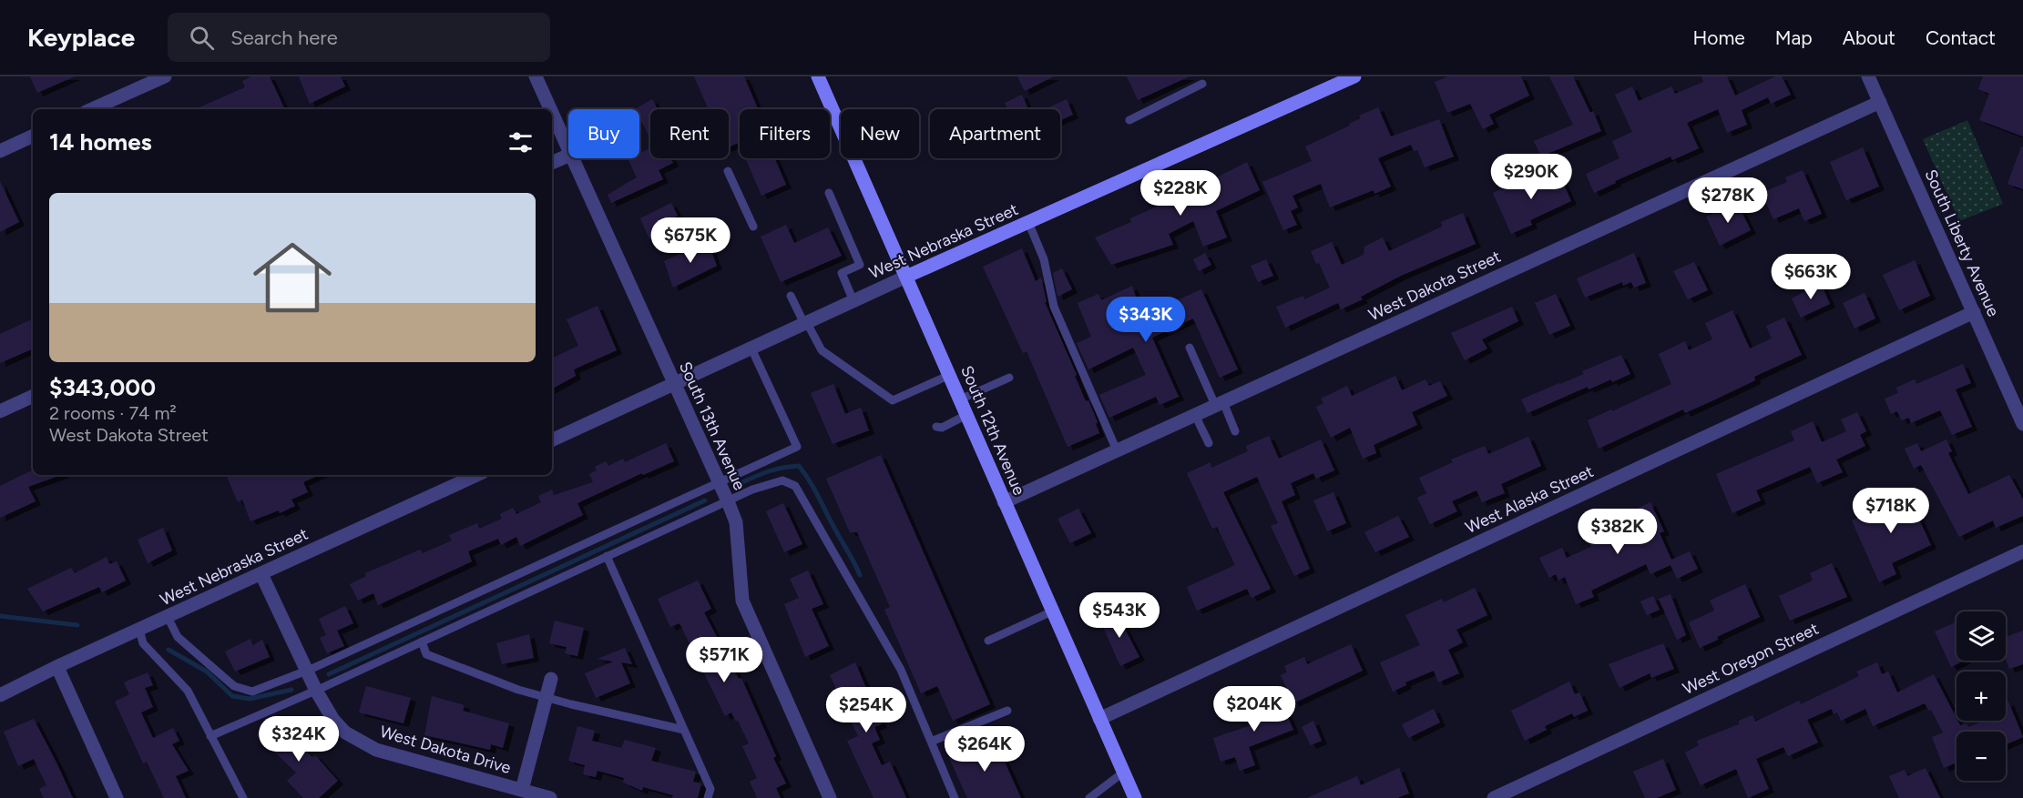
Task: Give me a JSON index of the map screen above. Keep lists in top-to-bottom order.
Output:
{
  "streets": {
    "main road": ["West Nebraska Street", "South 12th Avenue"],
    "street": [
      "South Liberty Avenue",
      "West Dakota Street",
      "South 13th Avenue",
      "West Alaska Street",
      "West Oregon Street",
      "West Dakota Drive"
    ]
  },
  "crossings": [
    ["West Nebraska Street", "South 13th Avenue"],
    ["West Nebraska Street", "South 12th Avenue"],
    ["West Nebraska Street", "West Dakota Drive"],
    ["South Liberty Avenue", "West Dakota Street"],
    ["South Liberty Avenue", "West Alaska Street"],
    ["West Dakota Street", "South 12th Avenue"],
    ["South 12th Avenue", "West Alaska Street"]
  ],
  "page": {
    "header": "Keyplace",
    "search": "Search here",
    "nav": [
      "Home",
      "Map",
      "About",
      "Contact"
    ],
    "chip": [
      "Buy",
      "Rent",
      "Filters",
      "New",
      "Apartment"
    ],
    "heading": "14 homes",
    "price": [
      "$290K",
      "$228K",
      "$278K",
      "$675K",
      "$663K",
      "$343K",
      "$718K",
      "$382K",
      "$543K",
      "$571K",
      "$204K",
      "$254K",
      "$324K",
      "$264K"
    ],
    "list": [
      {
        "name": "$343,000",
        "note": "2 rooms · 74 m² · West Dakota Street"
      }
    ],
    "map_buttons": ["+", "−"]
  }
}
